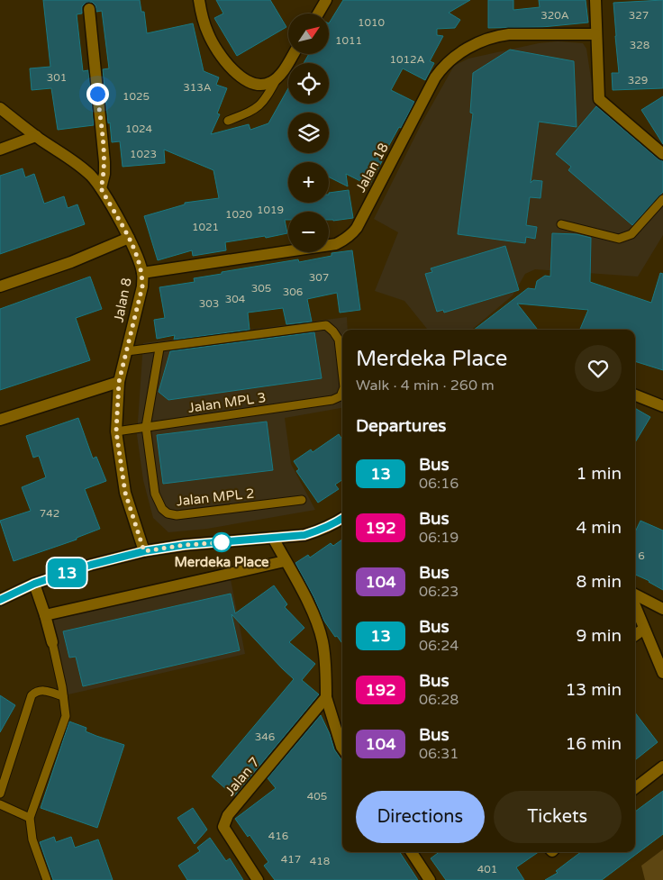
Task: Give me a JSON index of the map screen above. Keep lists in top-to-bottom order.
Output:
{
  "streets": {
    "street": ["Jalan 18", "Jalan 8", "Jalan 7"],
    "lane": ["Jalan MPL 3", "Jalan MPL 2"]
  },
  "crossings": [
    ["Jalan 18", "Jalan 8"],
    ["Jalan 8", "Jalan MPL 3"],
    ["Jalan MPL 3", "Jalan MPL 2"]
  ],
  "places": ["Merdeka Place"],
  "lines": ["bus line 13"],
  "house_numbers": [
    "320A",
    "327",
    "1010",
    "1011",
    "328",
    "1012A",
    "301",
    "329",
    "313A",
    "1025",
    "1024",
    "1023",
    "1019",
    "1020",
    "1021",
    "307",
    "305",
    "306",
    "304",
    "303",
    "742",
    "6",
    "346",
    "405",
    "416",
    "417",
    "418",
    "401"
  ],
  "north": "top right",
  "page": {
    "on_map": "13",
    "map_buttons": ["+", "−"],
    "heading": [
      ["Merdeka Place", "Walk · 4 min · 260 m"],
      "Departures"
    ],
    "list": [
      {
        "mark": "13",
        "name": "Bus",
        "note": "06:16",
        "value": "1 min"
      },
      {
        "mark": "192",
        "name": "Bus",
        "note": "06:19",
        "value": "4 min"
      },
      {
        "mark": "104",
        "name": "Bus",
        "note": "06:23",
        "value": "8 min"
      },
      {
        "mark": "13",
        "name": "Bus",
        "note": "06:24",
        "value": "9 min"
      },
      {
        "mark": "192",
        "name": "Bus",
        "note": "06:28",
        "value": "13 min"
      },
      {
        "mark": "104",
        "name": "Bus",
        "note": "06:31",
        "value": "16 min"
      }
    ],
    "buttons": ["Directions", "Tickets"]
  }
}
